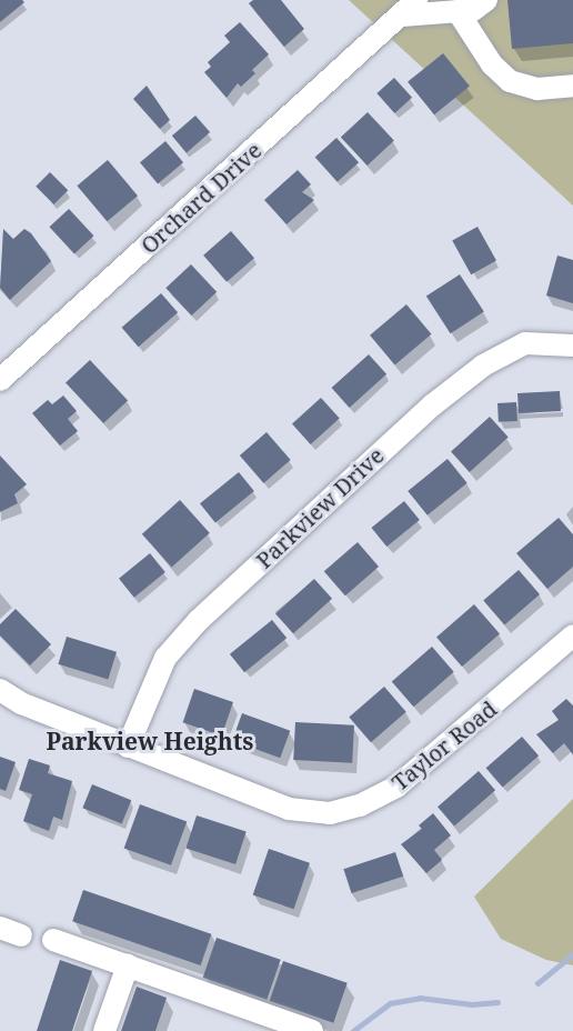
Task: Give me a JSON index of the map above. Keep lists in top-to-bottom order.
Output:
{
  "streets": {
    "street": ["Orchard Drive", "Parkview Drive", "Taylor Road"]
  },
  "crossings": [
    ["Parkview Drive", "Taylor Road"]
  ],
  "districts": ["Parkview Heights"]
}
